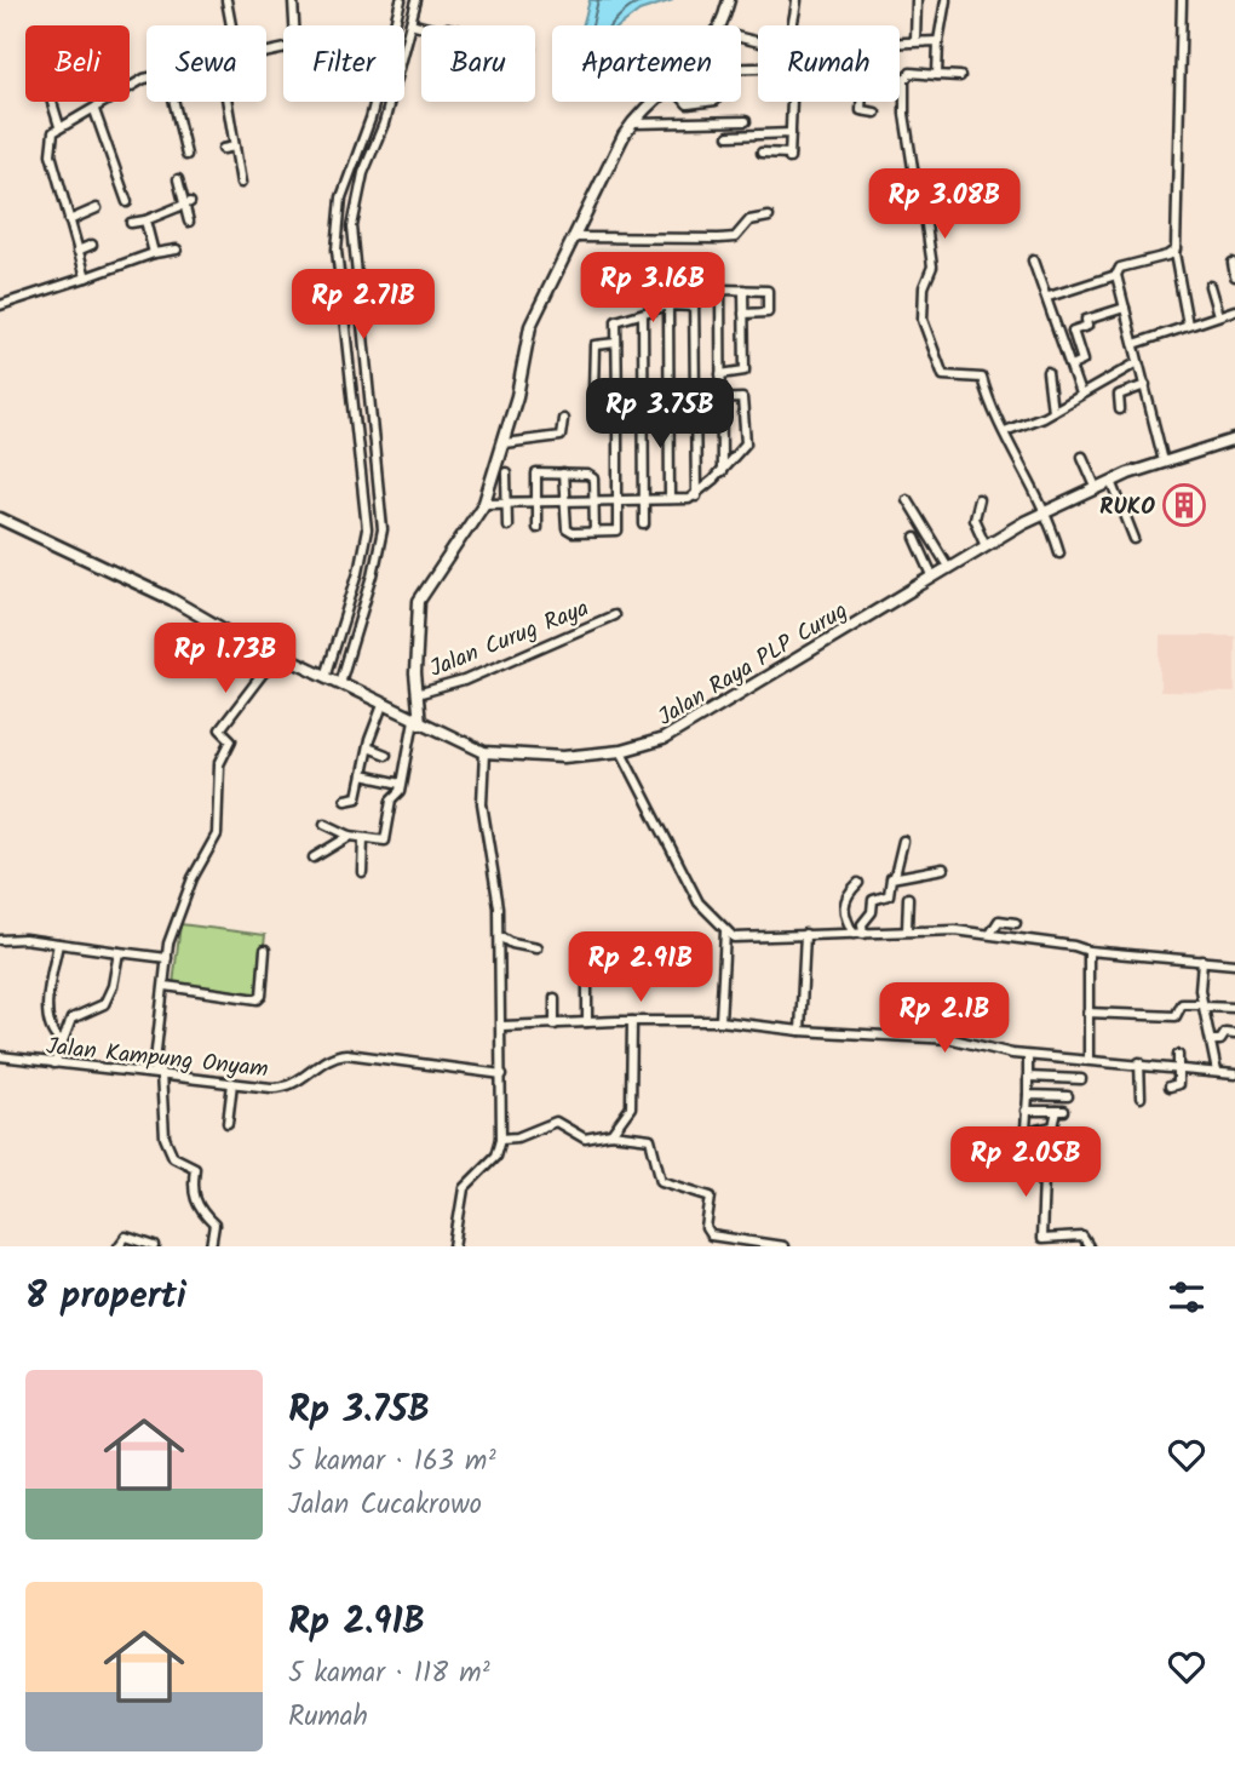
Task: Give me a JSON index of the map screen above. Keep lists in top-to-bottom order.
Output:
{
  "streets": {
    "main road": ["Jalan Raya PLP Curug"],
    "street": ["Jalan Curug Raya", "Jalan Kampung Onyam"]
  },
  "places": {
    "building": ["RUKO"]
  },
  "page": {
    "chip": [
      "Beli",
      "Sewa",
      "Filter",
      "Baru",
      "Apartemen",
      "Rumah"
    ],
    "price": [
      "Rp 3.08B",
      "Rp 3.16B",
      "Rp 2.71B",
      "Rp 3.75B",
      "Rp 1.73B",
      "Rp 2.91B",
      "Rp 2.1B",
      "Rp 2.05B"
    ],
    "heading": "8 properti",
    "list": [
      {
        "name": "Rp 3.75B",
        "note": "5 kamar · 163 m² · Jalan Cucakrowo"
      },
      {
        "name": "Rp 2.91B",
        "note": "5 kamar · 118 m² · Rumah"
      }
    ]
  }
}
